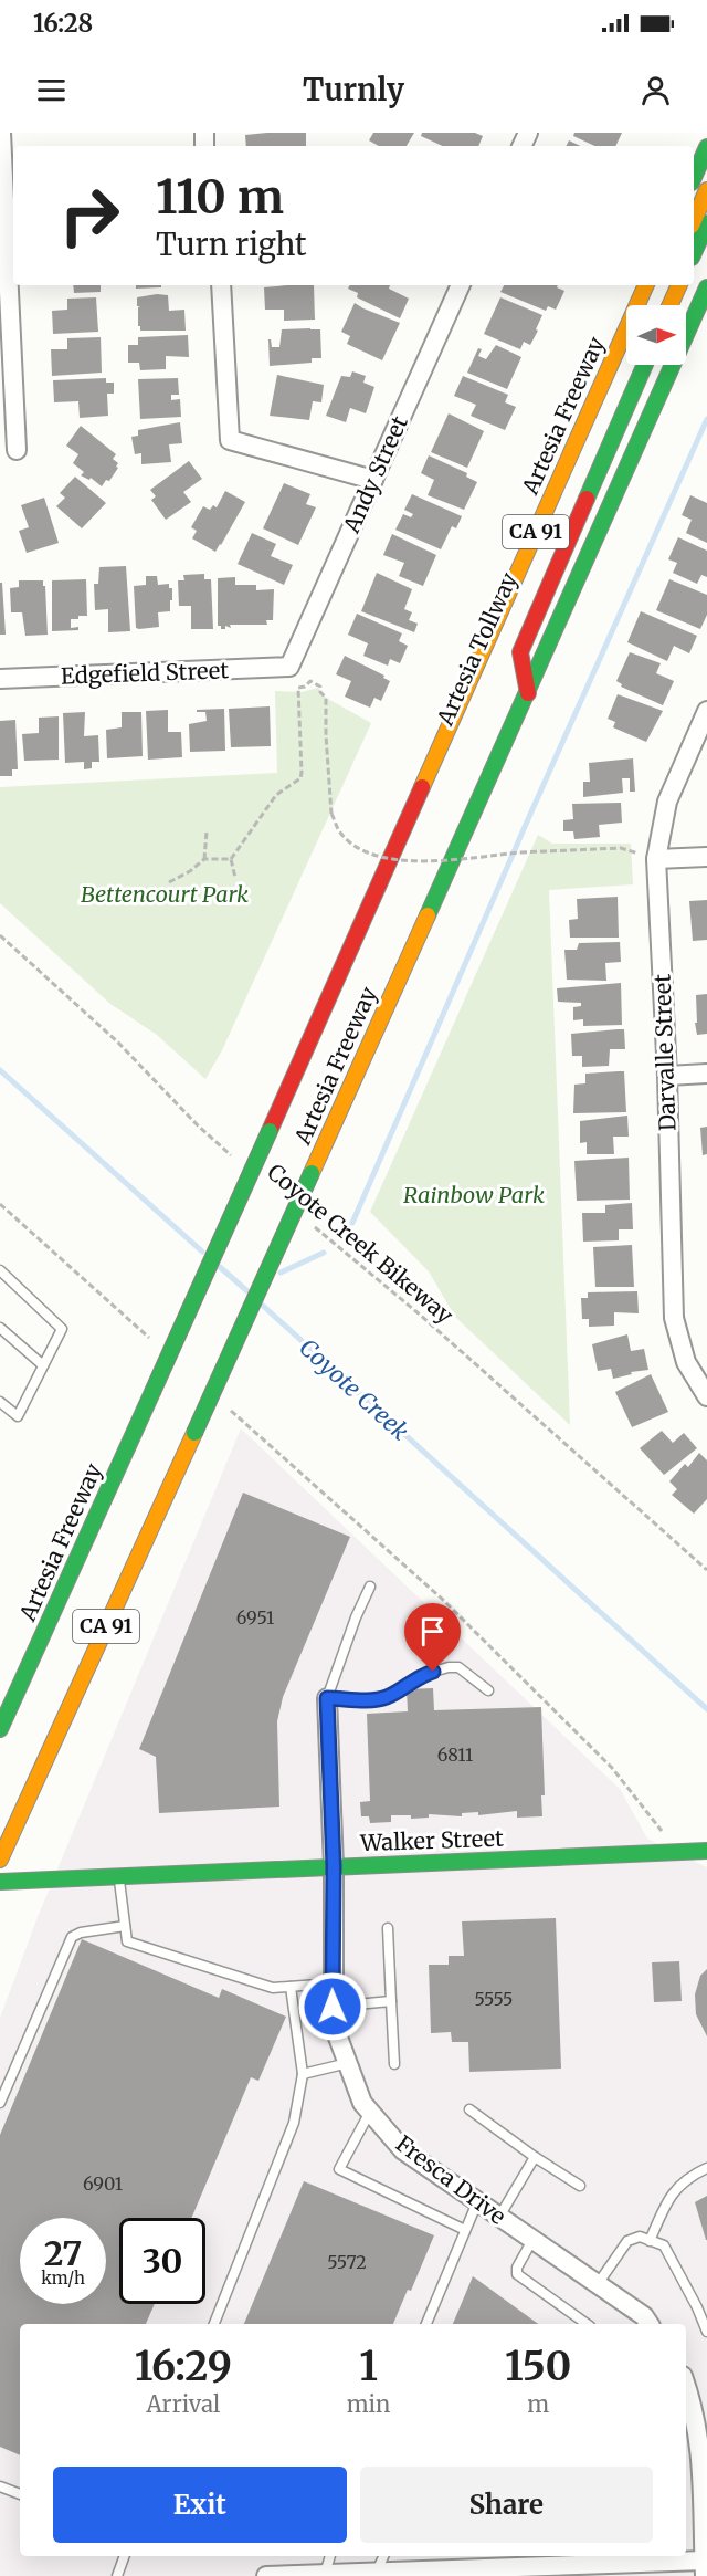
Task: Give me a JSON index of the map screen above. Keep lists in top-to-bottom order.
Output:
{
  "streets": {
    "main road": [
      "Artesia Freeway",
      "CA 91",
      "Artesia Tollway",
      "Walker Street"
    ],
    "street": [
      "Andy Street",
      "Edgefield Street",
      "Darvalle Street",
      "Fresca Drive"
    ],
    "path": ["Coyote Creek Bikeway"]
  },
  "crossings": [
    ["Artesia Freeway", "Artesia Tollway"],
    ["Andy Street", "Edgefield Street"],
    ["Walker Street", "Fresca Drive"]
  ],
  "water": ["Coyote Creek"],
  "parks": ["Bettencourt Park", "Rainbow Park"],
  "house_numbers": [
    "6951",
    "6811",
    "5555",
    "6901",
    "5572"
  ],
  "north": "right",
  "page": {
    "status": "16:28",
    "header": "Turnly",
    "turn": ["110 m", "Turn right"],
    "speed": "27 km/h",
    "limit": "30",
    "eta": [
      "16:29",
      "Arrival",
      "1",
      "min",
      "150",
      "m"
    ],
    "buttons": ["Exit", "Share"]
  }
}
